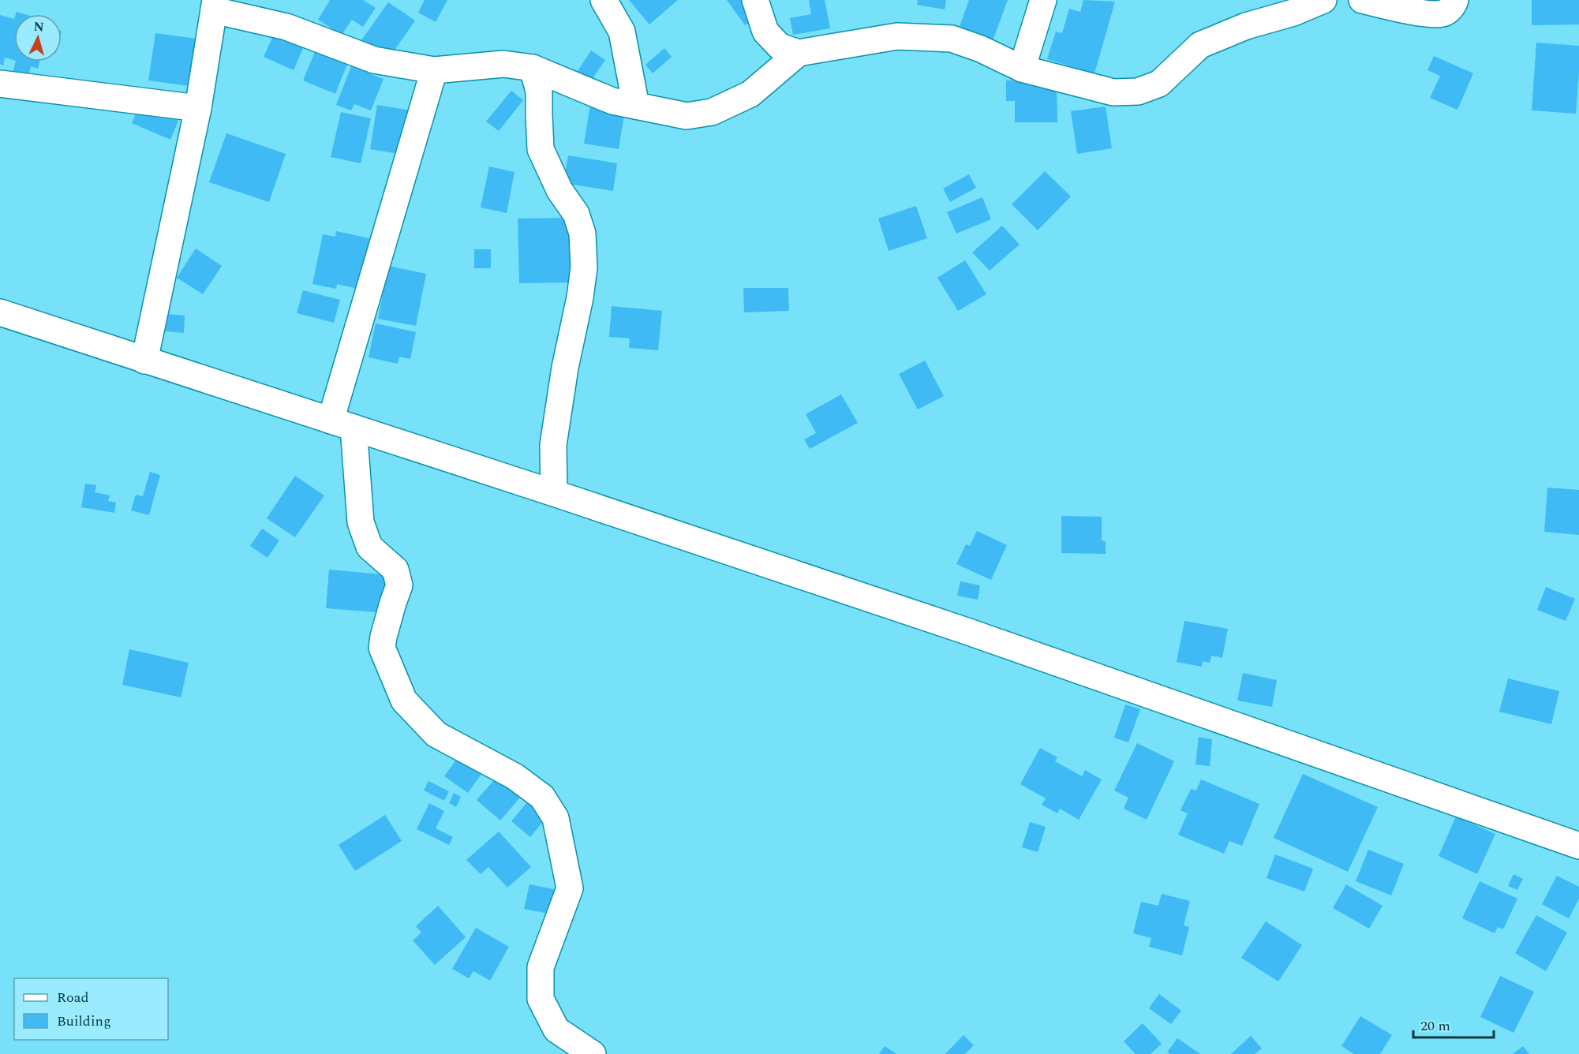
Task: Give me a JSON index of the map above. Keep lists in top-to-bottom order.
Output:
{
  "legend": ["Road", "Building"],
  "scale_bar": "20 m",
  "north": "top"
}
